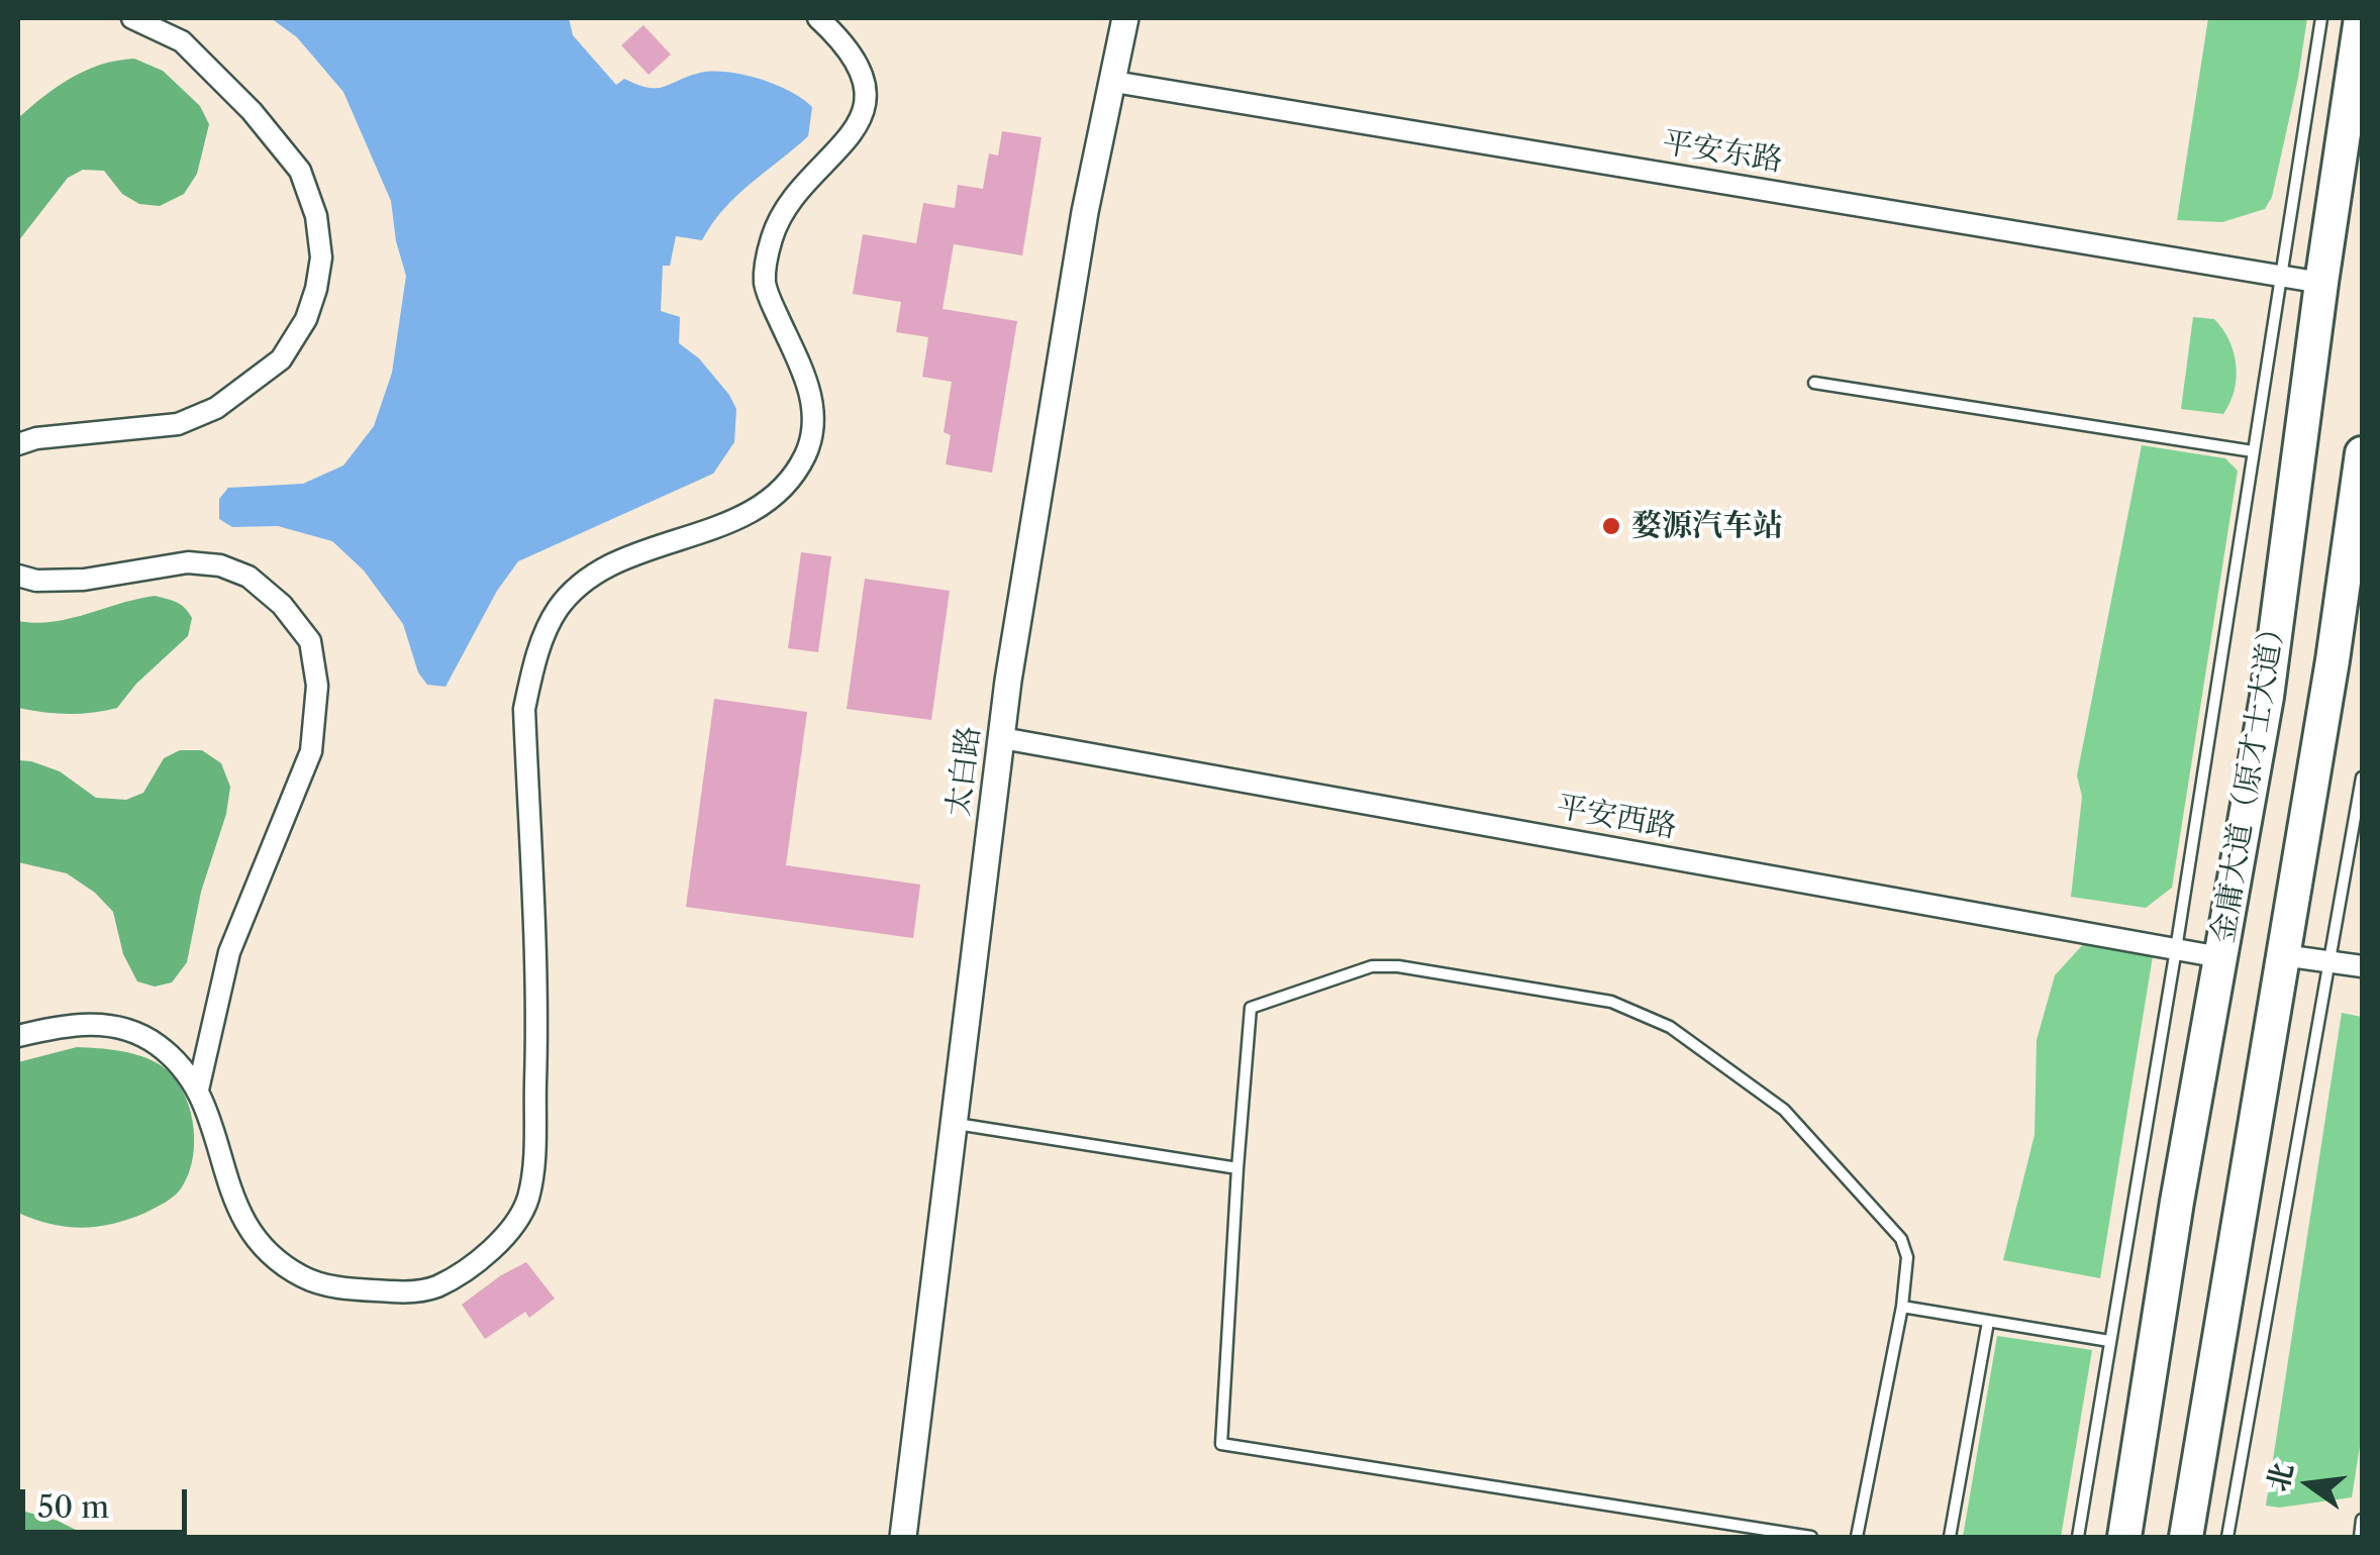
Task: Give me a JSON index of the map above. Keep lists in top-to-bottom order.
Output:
{
  "streets": {
    "main road": ["金庸大道（原才士大道）"],
    "street": ["平安东路", "太白路", "平安西路"]
  },
  "crossings": [
    ["平安东路", "太白路"],
    ["平安东路", "金庸大道（原才士大道）"],
    ["太白路", "平安西路"],
    ["金庸大道（原才士大道）", "平安西路"]
  ],
  "places": ["婺源汽车站"],
  "scale_bar": "50 m",
  "north": "left"
}
